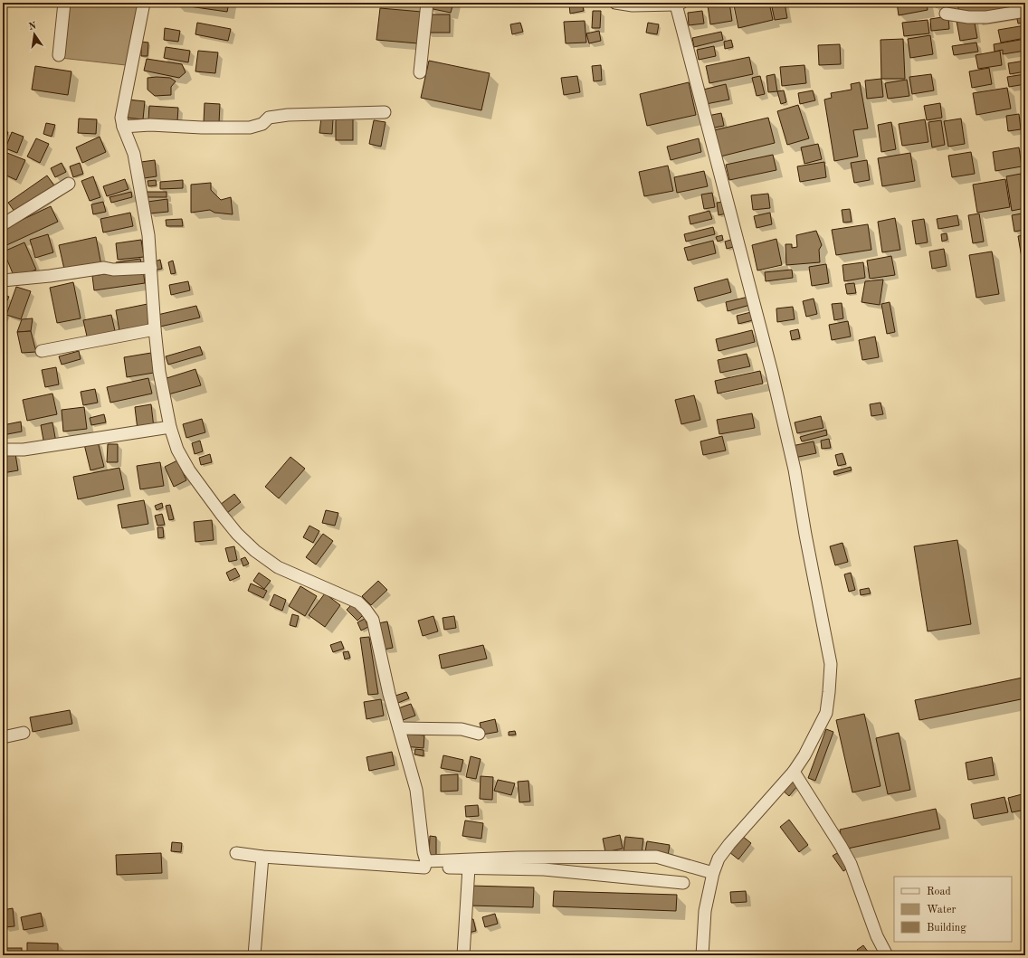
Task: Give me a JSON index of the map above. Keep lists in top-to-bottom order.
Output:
{
  "legend": ["Road", "Water", "Building"],
  "north": "top"
}
